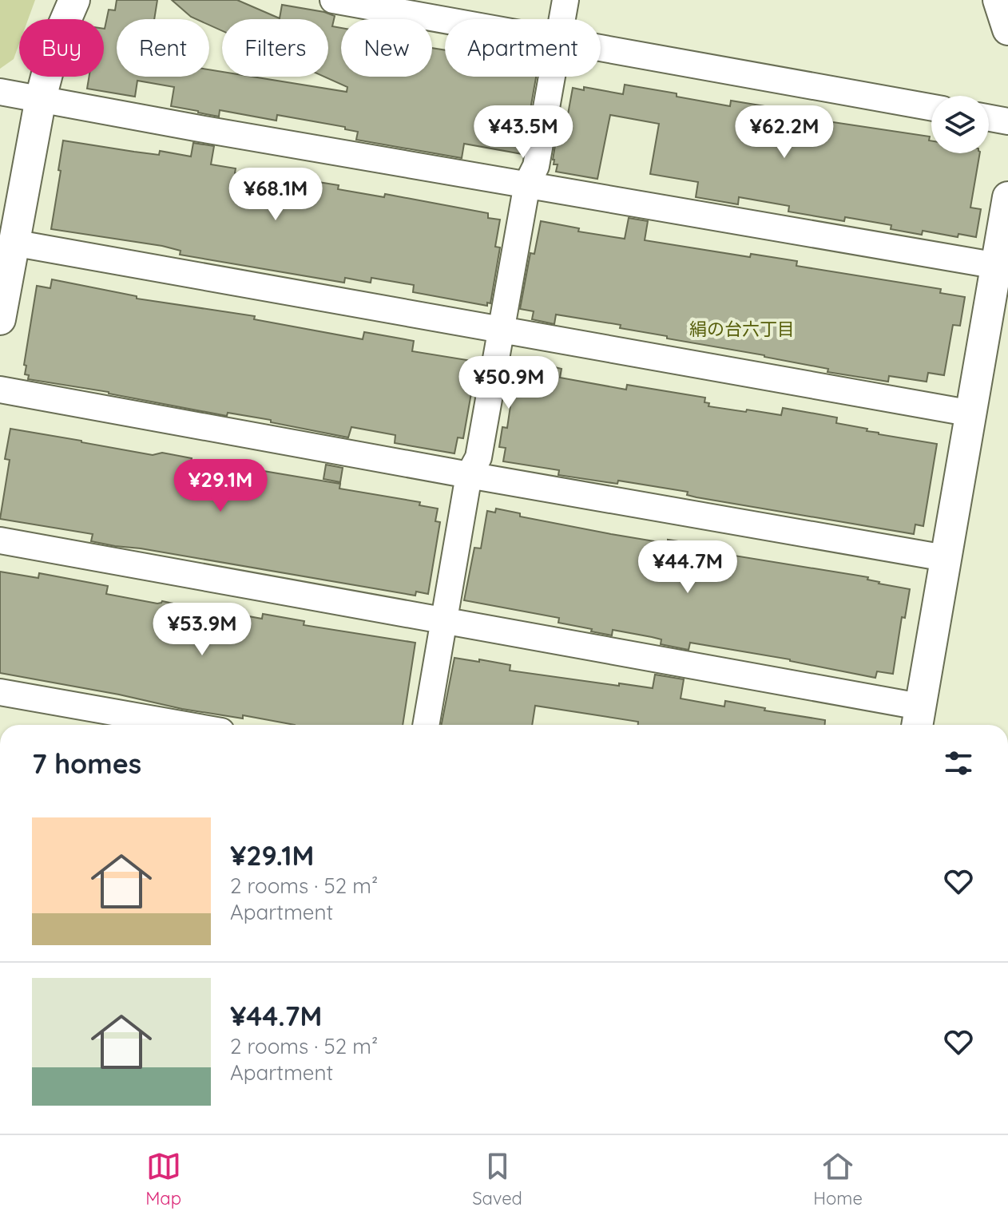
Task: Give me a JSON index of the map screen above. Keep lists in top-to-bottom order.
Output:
{
  "districts": ["絹の台六丁目"],
  "page": {
    "chip": [
      "Buy",
      "Rent",
      "Filters",
      "New",
      "Apartment"
    ],
    "price": [
      "¥43.5M",
      "¥62.2M",
      "¥68.1M",
      "¥50.9M",
      "¥29.1M",
      "¥44.7M",
      "¥53.9M"
    ],
    "heading": "7 homes",
    "list": [
      {
        "name": "¥29.1M",
        "note": "2 rooms · 52 m² · Apartment"
      },
      {
        "name": "¥44.7M",
        "note": "2 rooms · 52 m² · Apartment"
      }
    ],
    "tabs": ["Map", "Saved", "Home"]
  }
}
